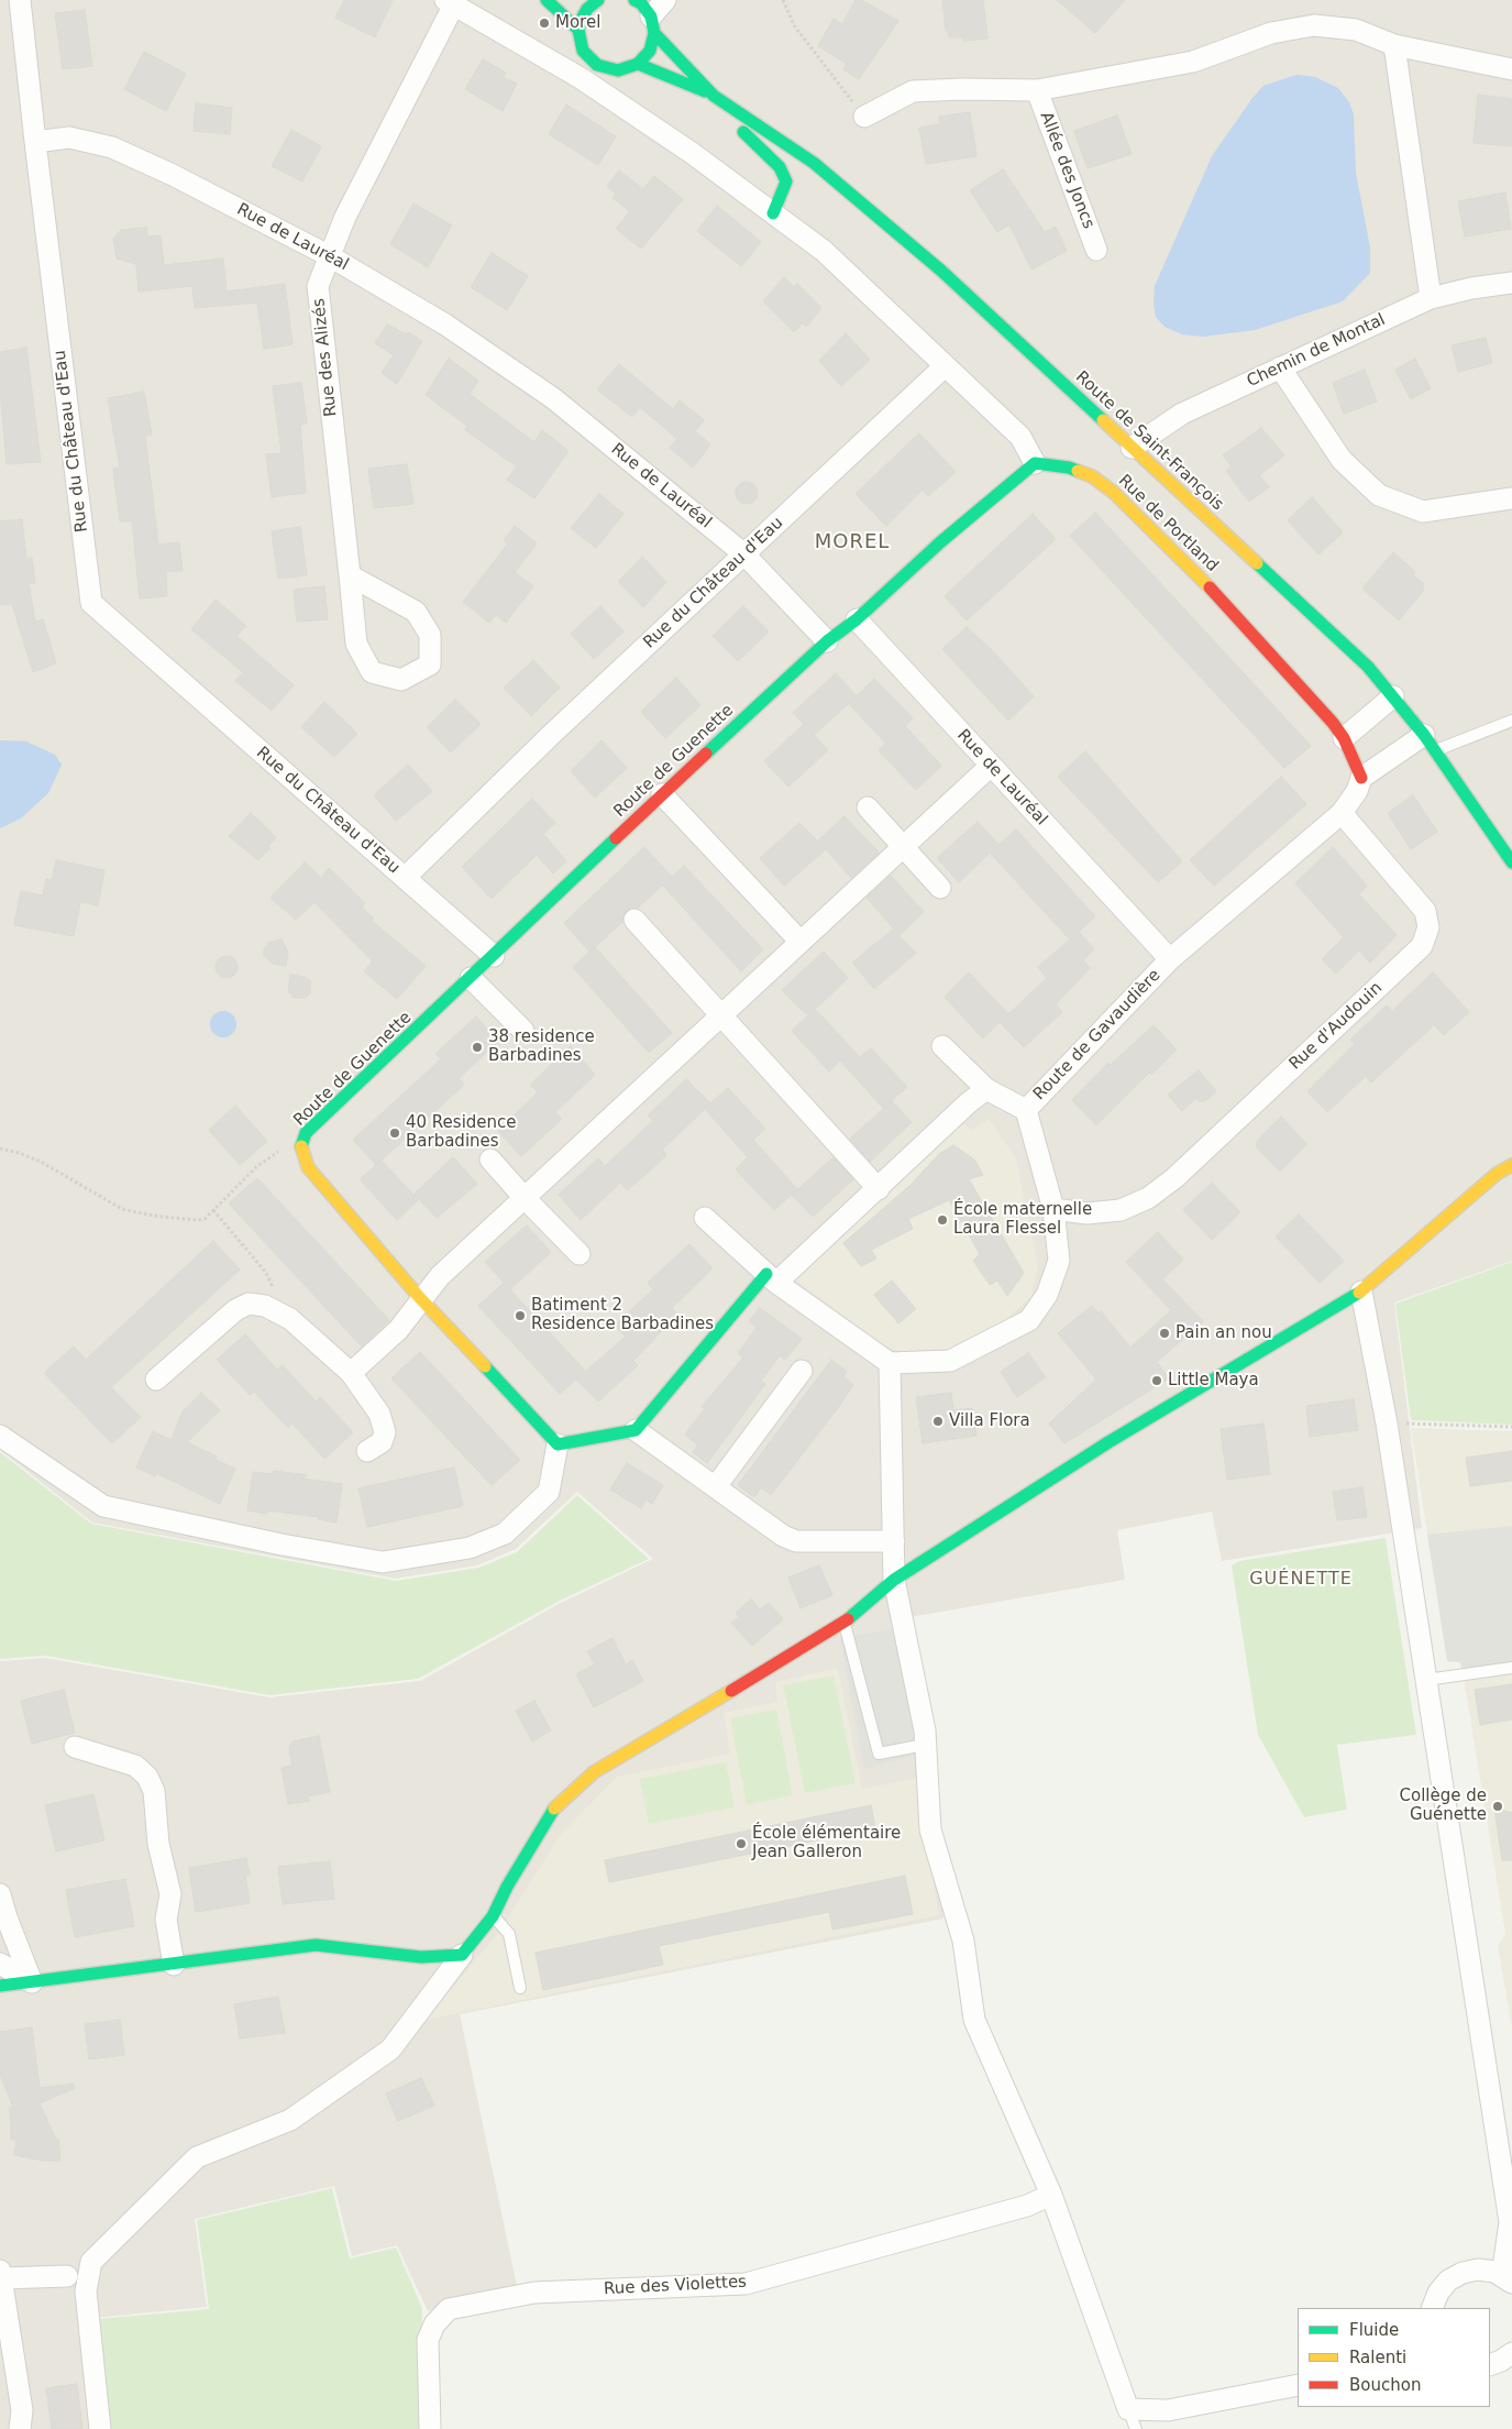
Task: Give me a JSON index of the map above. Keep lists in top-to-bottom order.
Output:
{
  "streets": {
    "street": [
      "Allée des Joncs",
      "Rue de Lauréal",
      "Chemin de Montal",
      "Rue des Alizés",
      "Rue du Château d'Eau",
      "Route de Saint-François",
      "Rue de Portland",
      "Route de Guenette",
      "Rue d'Audouin",
      "Route de Gavaudière",
      "Rue des Violettes"
    ]
  },
  "crossings": [
    ["Rue de Lauréal", "Rue des Alizés"],
    ["Rue de Lauréal", "Rue du Château d'Eau"],
    ["Rue de Lauréal", "Route de Guenette"],
    ["Rue de Lauréal", "Route de Gavaudière"],
    ["Chemin de Montal", "Route de Saint-François"],
    ["Rue de Portland", "Route de Gavaudière"],
    ["Rue d'Audouin", "Route de Gavaudière"]
  ],
  "districts": ["MOREL", "GUÉNETTE"],
  "places": [
    "Morel",
    "38 residence Barbadines",
    "40 Residence Barbadines",
    "École maternelle Laura Flessel",
    "Batiment 2 Residence Barbadines",
    "Pain an nou",
    "Little Maya",
    "Villa Flora",
    "Collège de Guénette",
    "École élémentaire Jean Galleron"
  ],
  "legend": ["Fluide", "Ralenti", "Bouchon"]
}
